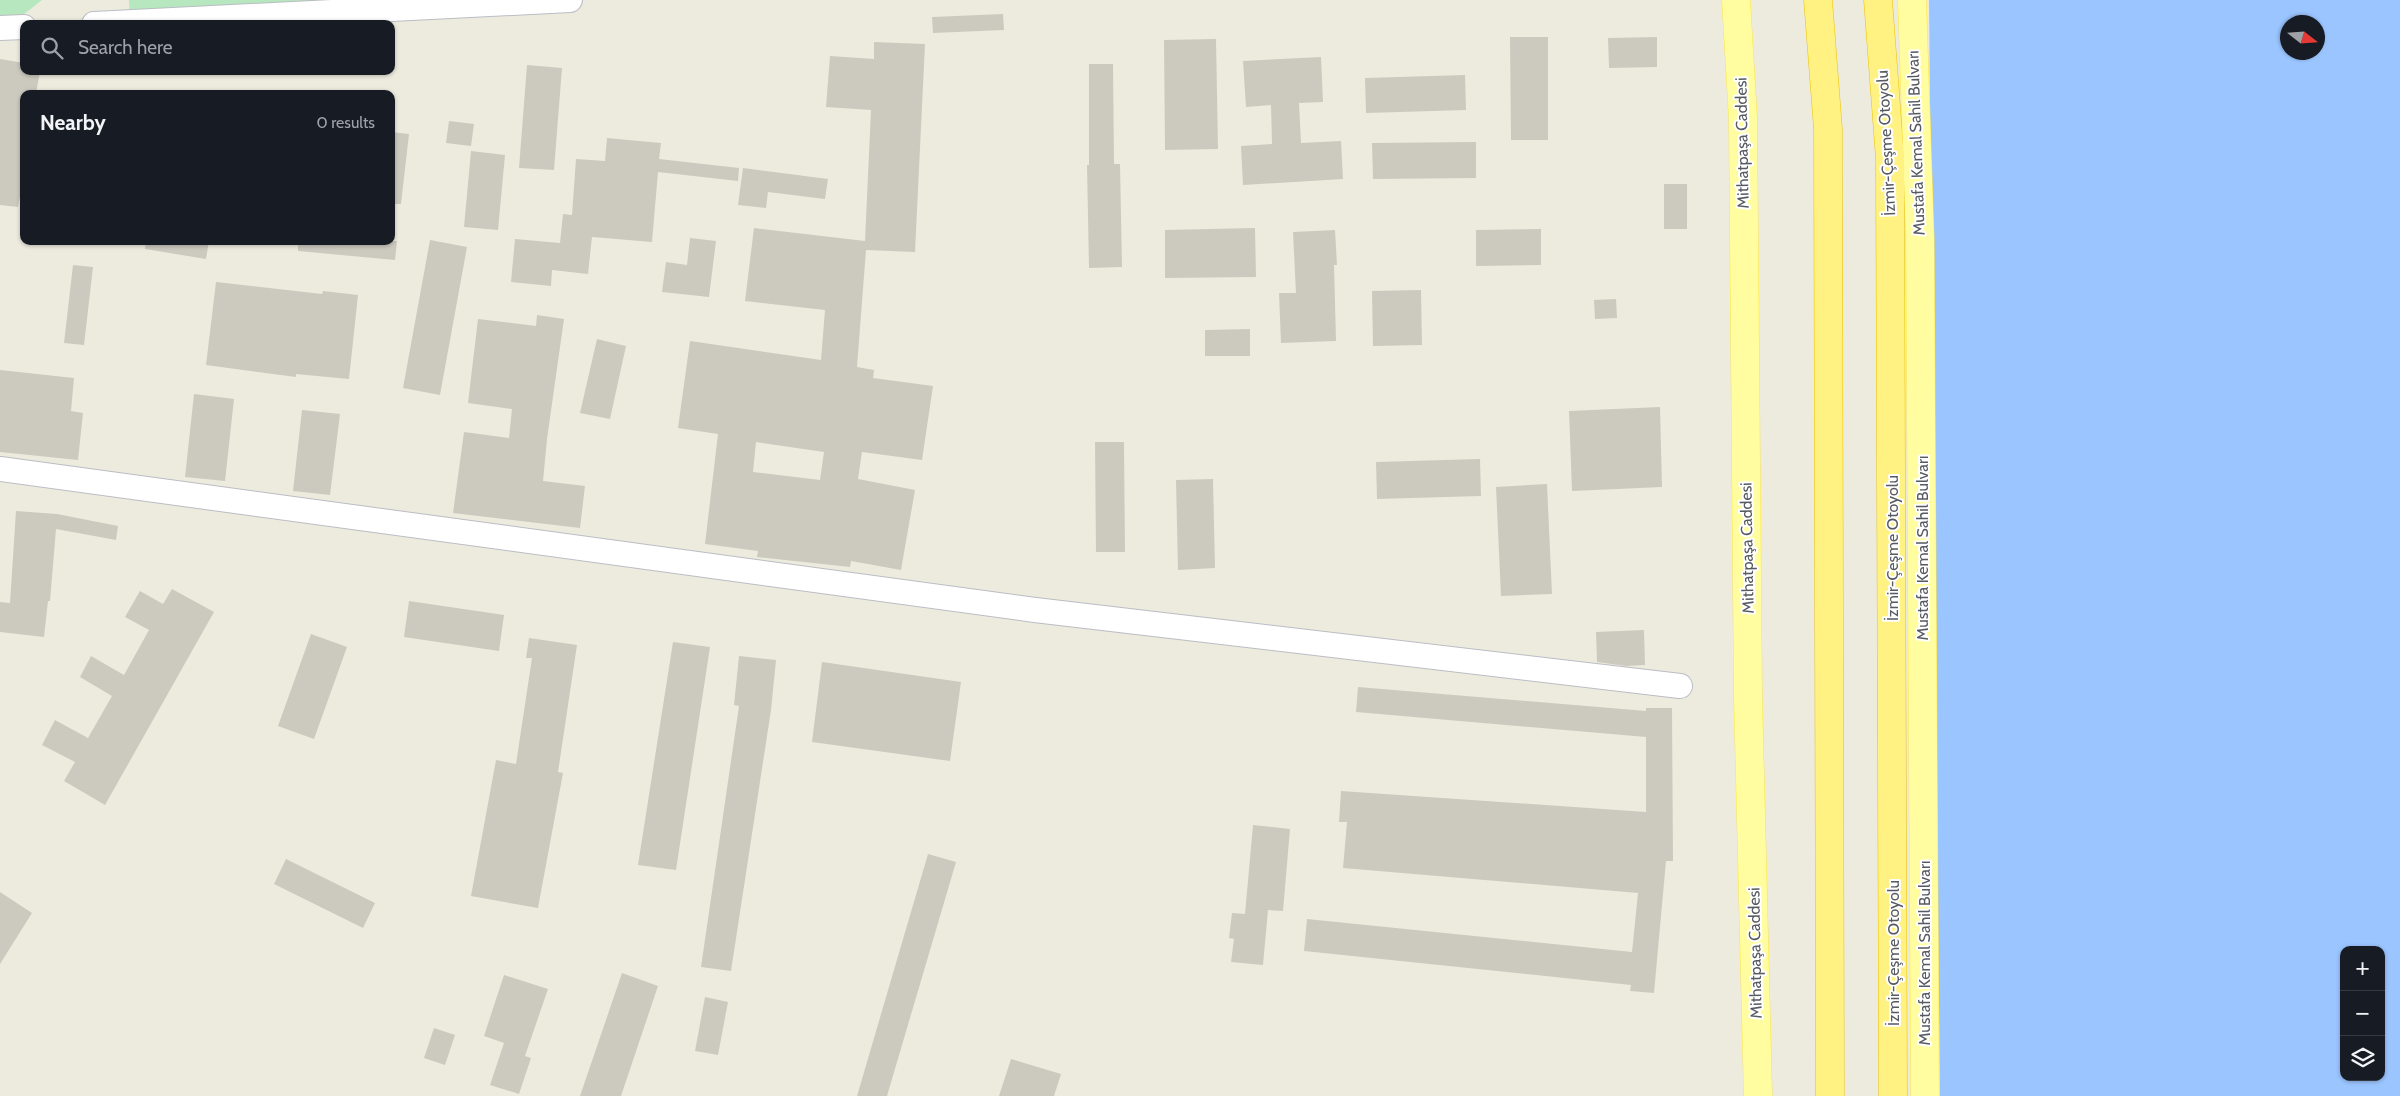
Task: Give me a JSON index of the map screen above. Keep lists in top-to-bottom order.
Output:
{
  "streets": {
    "highway": ["İzmir-Çeşme Otoyolu"],
    "main road": ["Mithatpaşa Caddesi", "Mustafa Kemal Sahil Bulvarı"]
  },
  "north": "right",
  "page": {
    "search": "Search here",
    "heading": ["Nearby", "0 results"],
    "map_buttons": ["+", "−"]
  }
}
